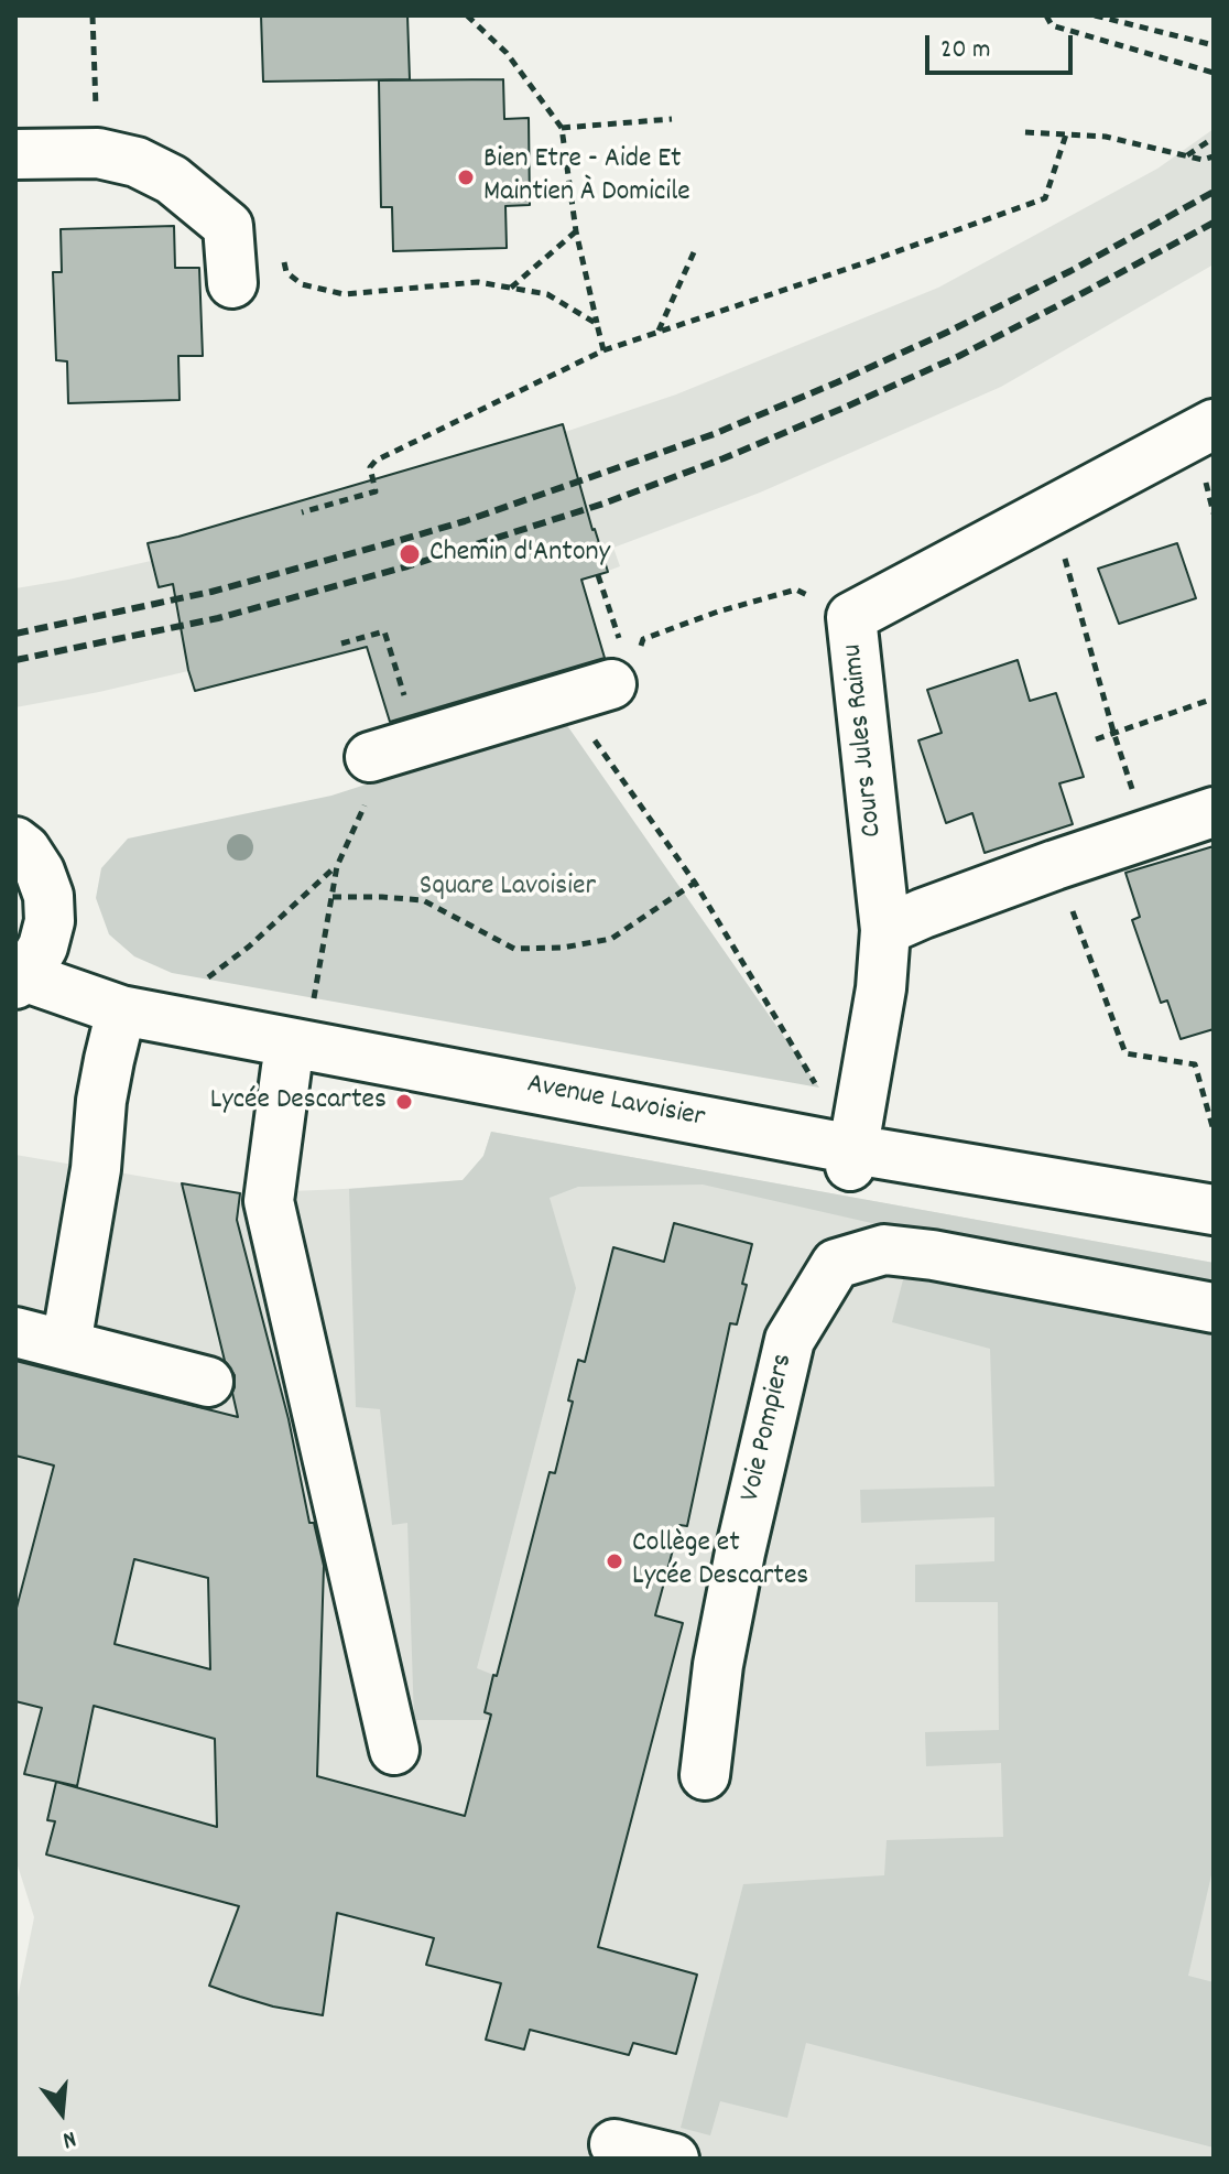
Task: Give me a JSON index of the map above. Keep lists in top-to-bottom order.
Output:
{
  "streets": {
    "street": ["Cours Jules Raimu", "Avenue Lavoisier", "Voie Pompiers"]
  },
  "crossings": [
    ["Cours Jules Raimu", "Avenue Lavoisier"]
  ],
  "parks": ["Square Lavoisier"],
  "places": [
    "Bien Etre - Aide Et Maintien À Domicile",
    "Chemin d'Antony",
    "Lycée Descartes",
    "Collège et Lycée Descartes"
  ],
  "scale_bar": "20 m",
  "north": "bottom"
}
